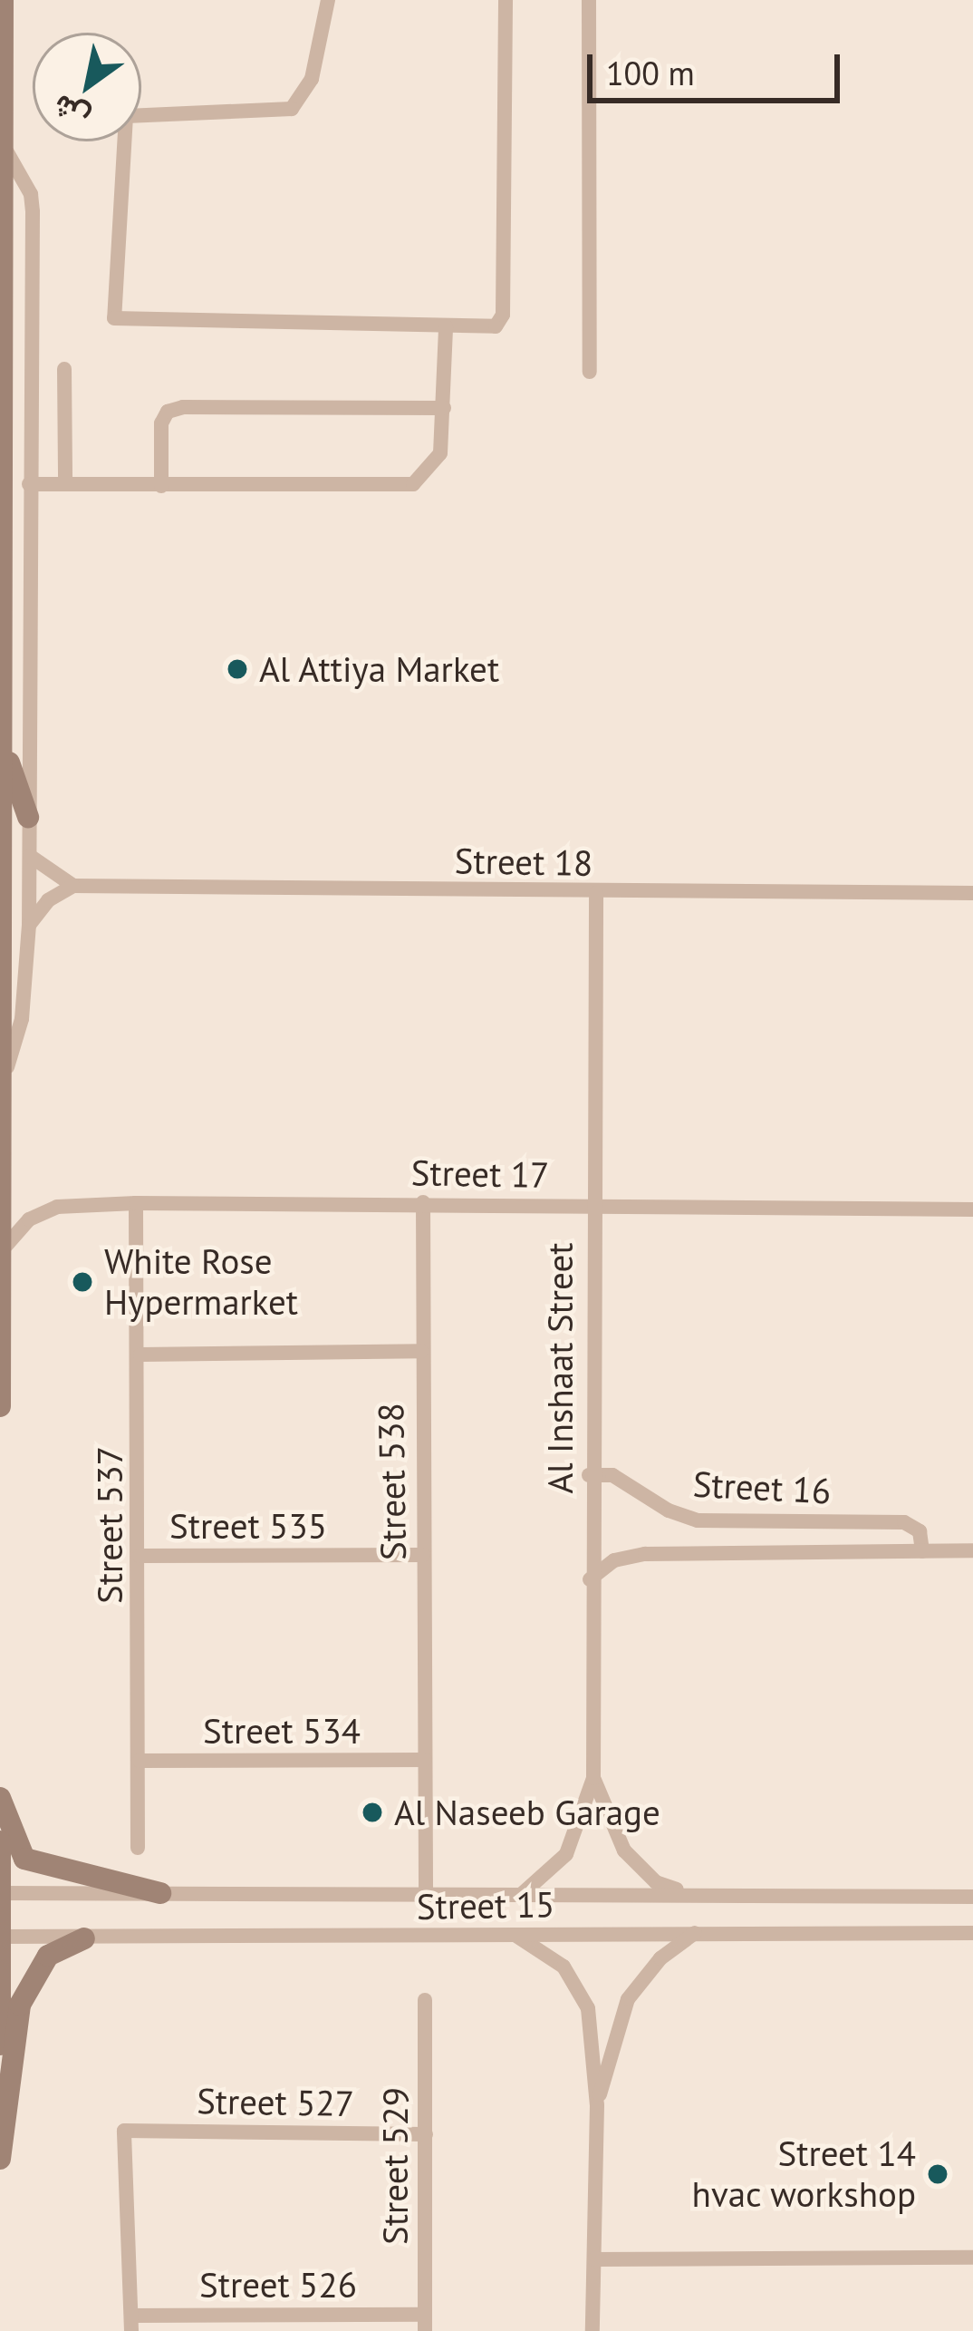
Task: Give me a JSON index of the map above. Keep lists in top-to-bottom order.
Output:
{
  "streets": {
    "street": [
      "Street 18",
      "Street 17",
      "Al Inshaat Street",
      "Street 538",
      "Street 16",
      "Street 537",
      "Street 535",
      "Street 534",
      "Street 15",
      "Street 527",
      "Street 529",
      "Street 526"
    ]
  },
  "crossings": [
    ["Street 18", "Al Inshaat Street"],
    ["Street 17", "Al Inshaat Street"],
    ["Street 17", "Street 538"],
    ["Street 17", "Street 537"],
    ["Al Inshaat Street", "Street 16"],
    ["Al Inshaat Street", "Street 15"],
    ["Street 538", "Street 535"],
    ["Street 538", "Street 534"],
    ["Street 537", "Street 535"],
    ["Street 537", "Street 534"],
    ["Street 527", "Street 529"],
    ["Street 527", "Street 526"],
    ["Street 529", "Street 526"]
  ],
  "places": [
    "Al Attiya Market",
    "White Rose Hypermarket",
    "Al Naseeb Garage",
    "Street 14 hvac workshop"
  ],
  "scale_bar": "100 m",
  "north": "bottom left"
}
